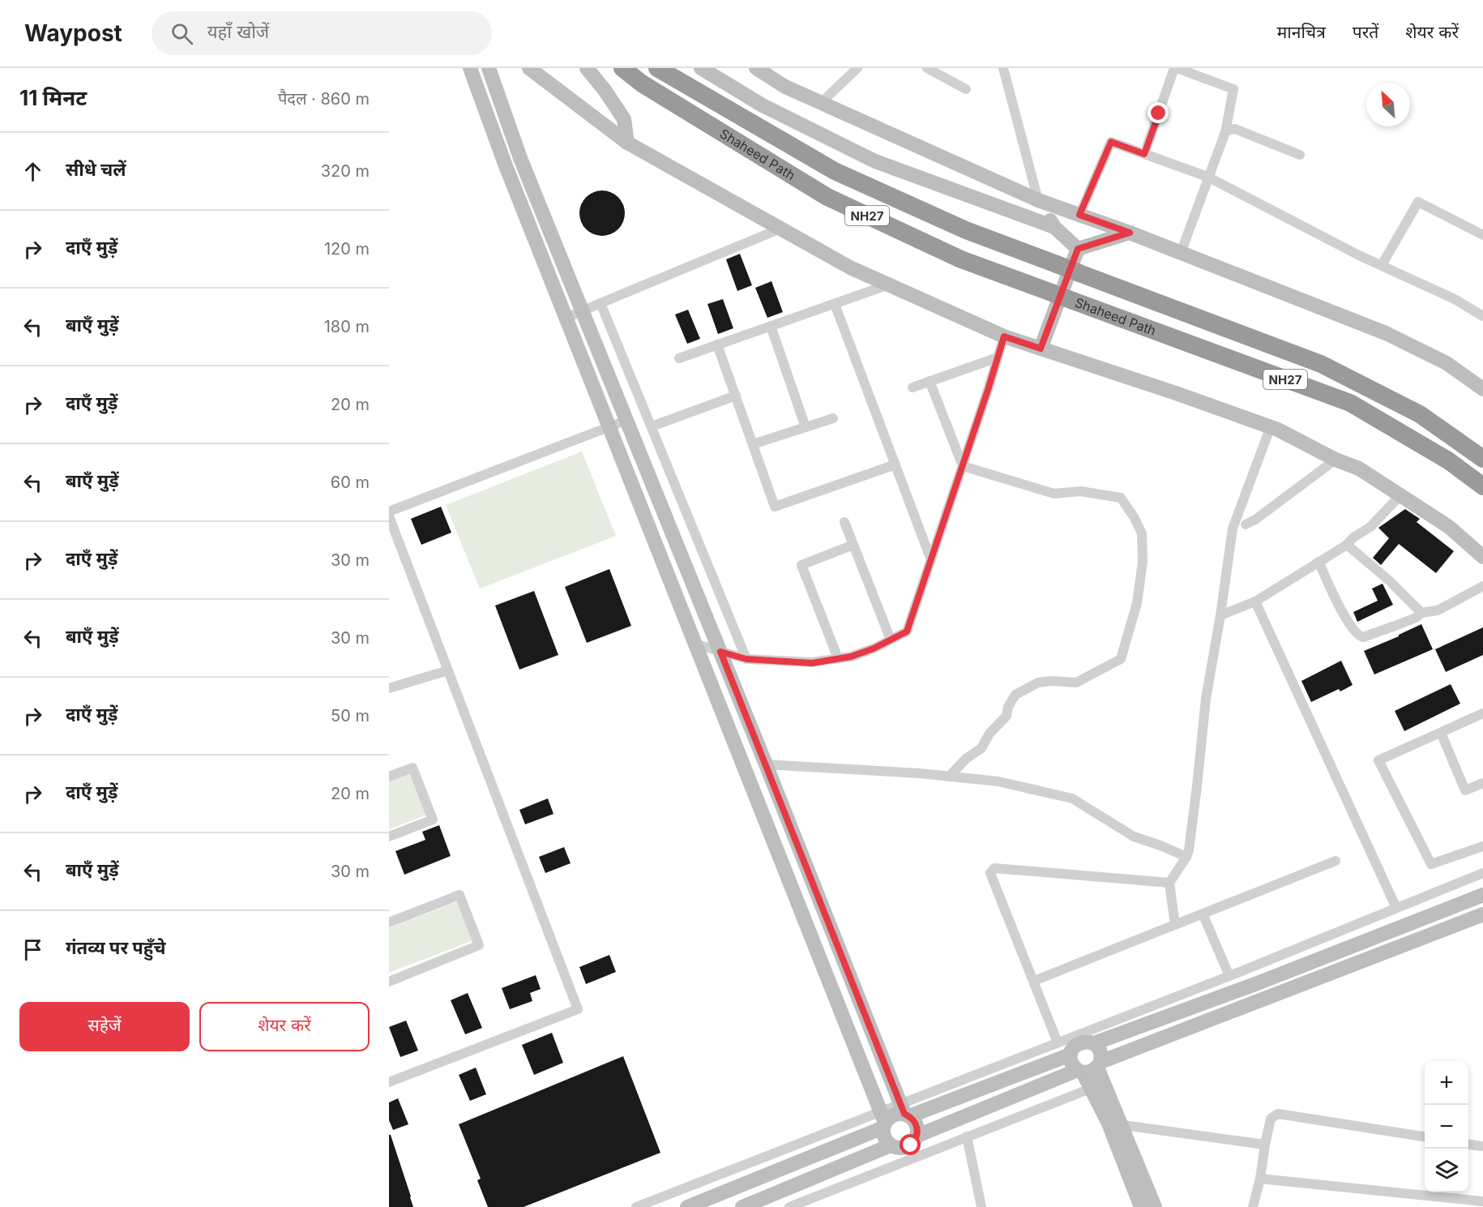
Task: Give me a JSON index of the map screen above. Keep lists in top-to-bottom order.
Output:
{
  "streets": {
    "highway": ["Shaheed Path", "NH27"]
  },
  "north": "top left",
  "page": {
    "header": "Waypost",
    "search": "यहाँ खोजें",
    "nav": ["मानचित्र", "परतें", "शेयर करें"],
    "heading": ["11 मिनट", "पैदल · 860 m"],
    "list": [
      ["सीधे चलें", "320 m"],
      ["दाएँ मुड़ें", "120 m"],
      ["बाएँ मुड़ें", "180 m"],
      ["दाएँ मुड़ें", "20 m"],
      ["बाएँ मुड़ें", "60 m"],
      ["दाएँ मुड़ें", "30 m"],
      ["बाएँ मुड़ें", "30 m"],
      ["दाएँ मुड़ें", "50 m"],
      ["दाएँ मुड़ें", "20 m"],
      ["बाएँ मुड़ें", "30 m"],
      "गंतव्य पर पहुँचे"
    ],
    "buttons": ["सहेजें", "शेयर करें"],
    "map_buttons": ["+", "−"]
  }
}
